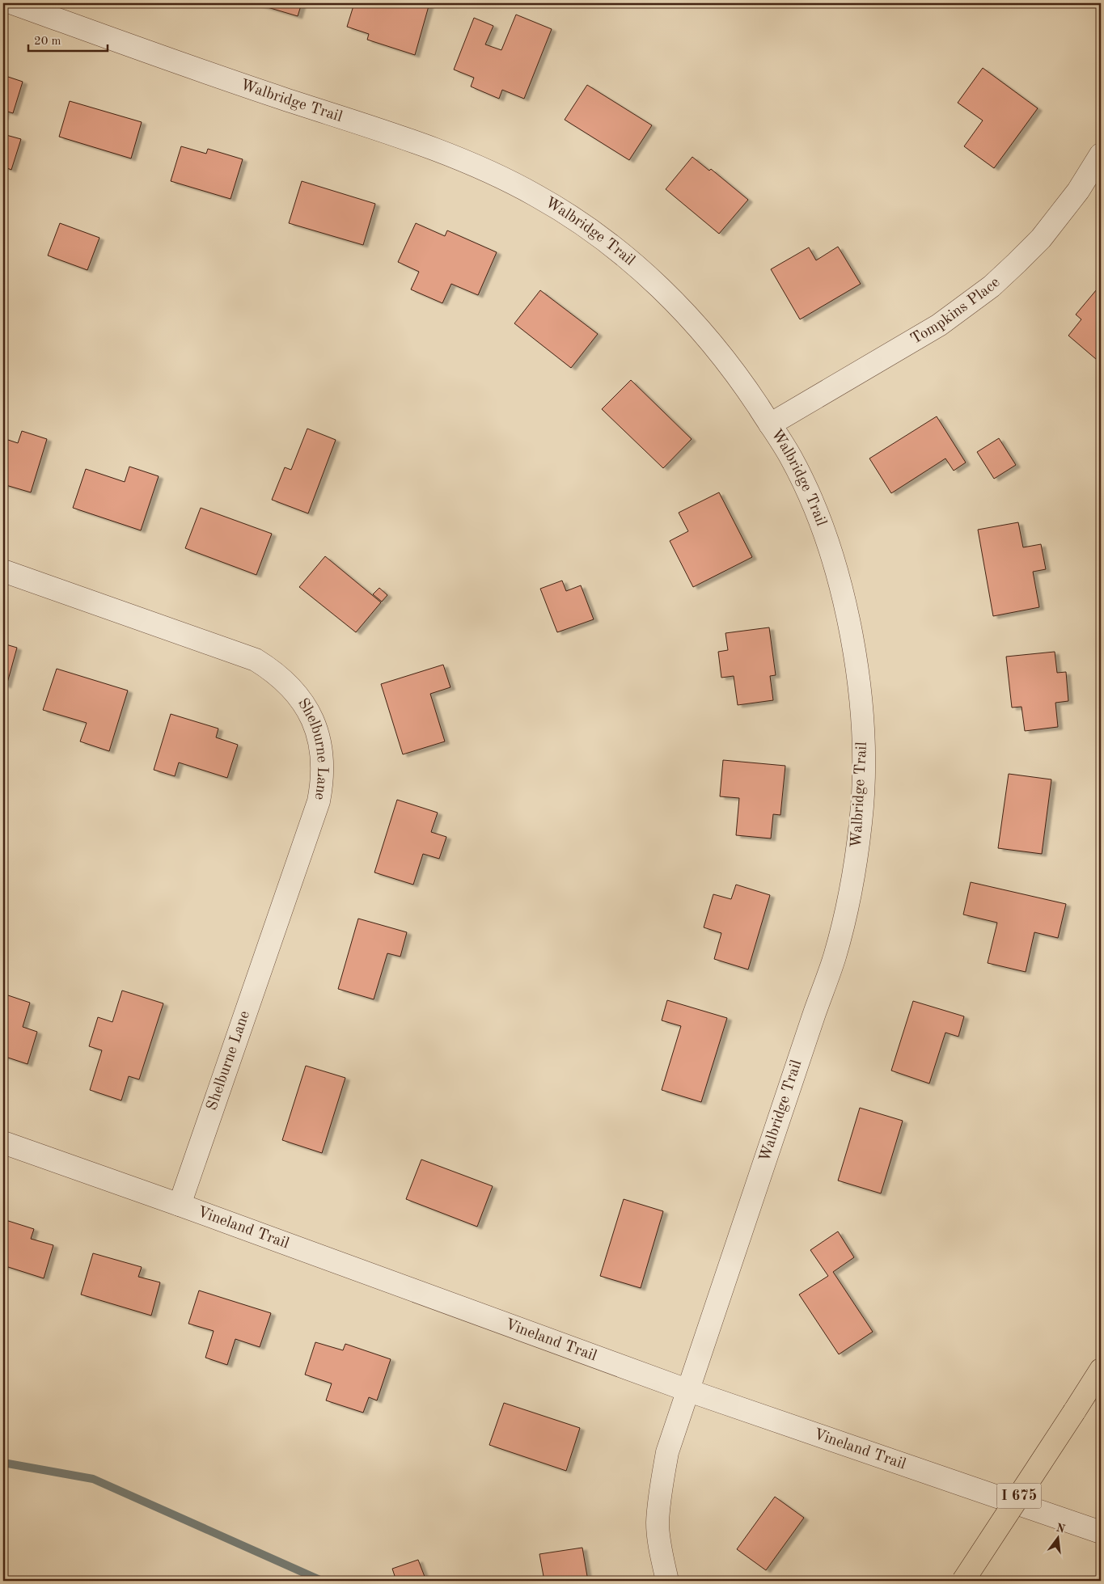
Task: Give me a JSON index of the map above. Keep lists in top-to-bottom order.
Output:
{
  "streets": {
    "highway": ["I 675"],
    "street": [
      "Walbridge Trail",
      "Tompkins Place",
      "Shelburne Lane",
      "Vineland Trail"
    ]
  },
  "crossings": [
    ["Walbridge Trail", "Tompkins Place"],
    ["Walbridge Trail", "Vineland Trail"],
    ["Shelburne Lane", "Vineland Trail"]
  ],
  "scale_bar": "20 m",
  "north": "top"
}
